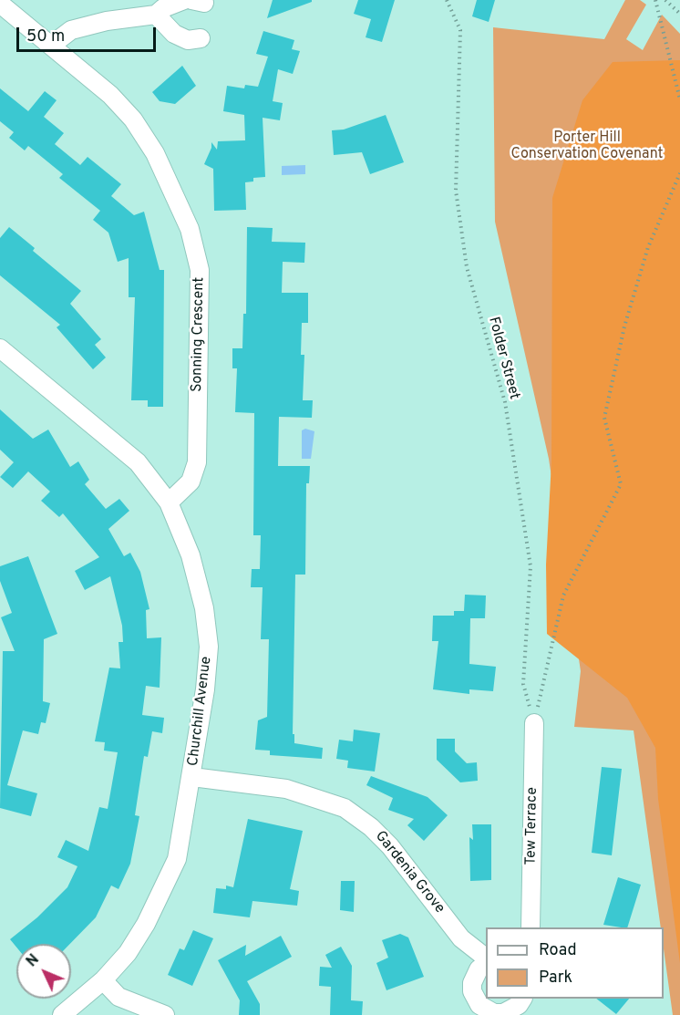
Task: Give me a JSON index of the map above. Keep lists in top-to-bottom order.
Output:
{
  "streets": {
    "street": [
      "Sonning Crescent",
      "Churchill Avenue",
      "Tew Terrace",
      "Gardenia Grove"
    ],
    "path": ["Folder Street"]
  },
  "crossings": [
    ["Sonning Crescent", "Churchill Avenue"],
    ["Folder Street", "Tew Terrace"],
    ["Churchill Avenue", "Gardenia Grove"]
  ],
  "parks": ["Porter Hill Conservation Covenant"],
  "legend": ["Road", "Park"],
  "scale_bar": "50 m",
  "north": "top left"
}
